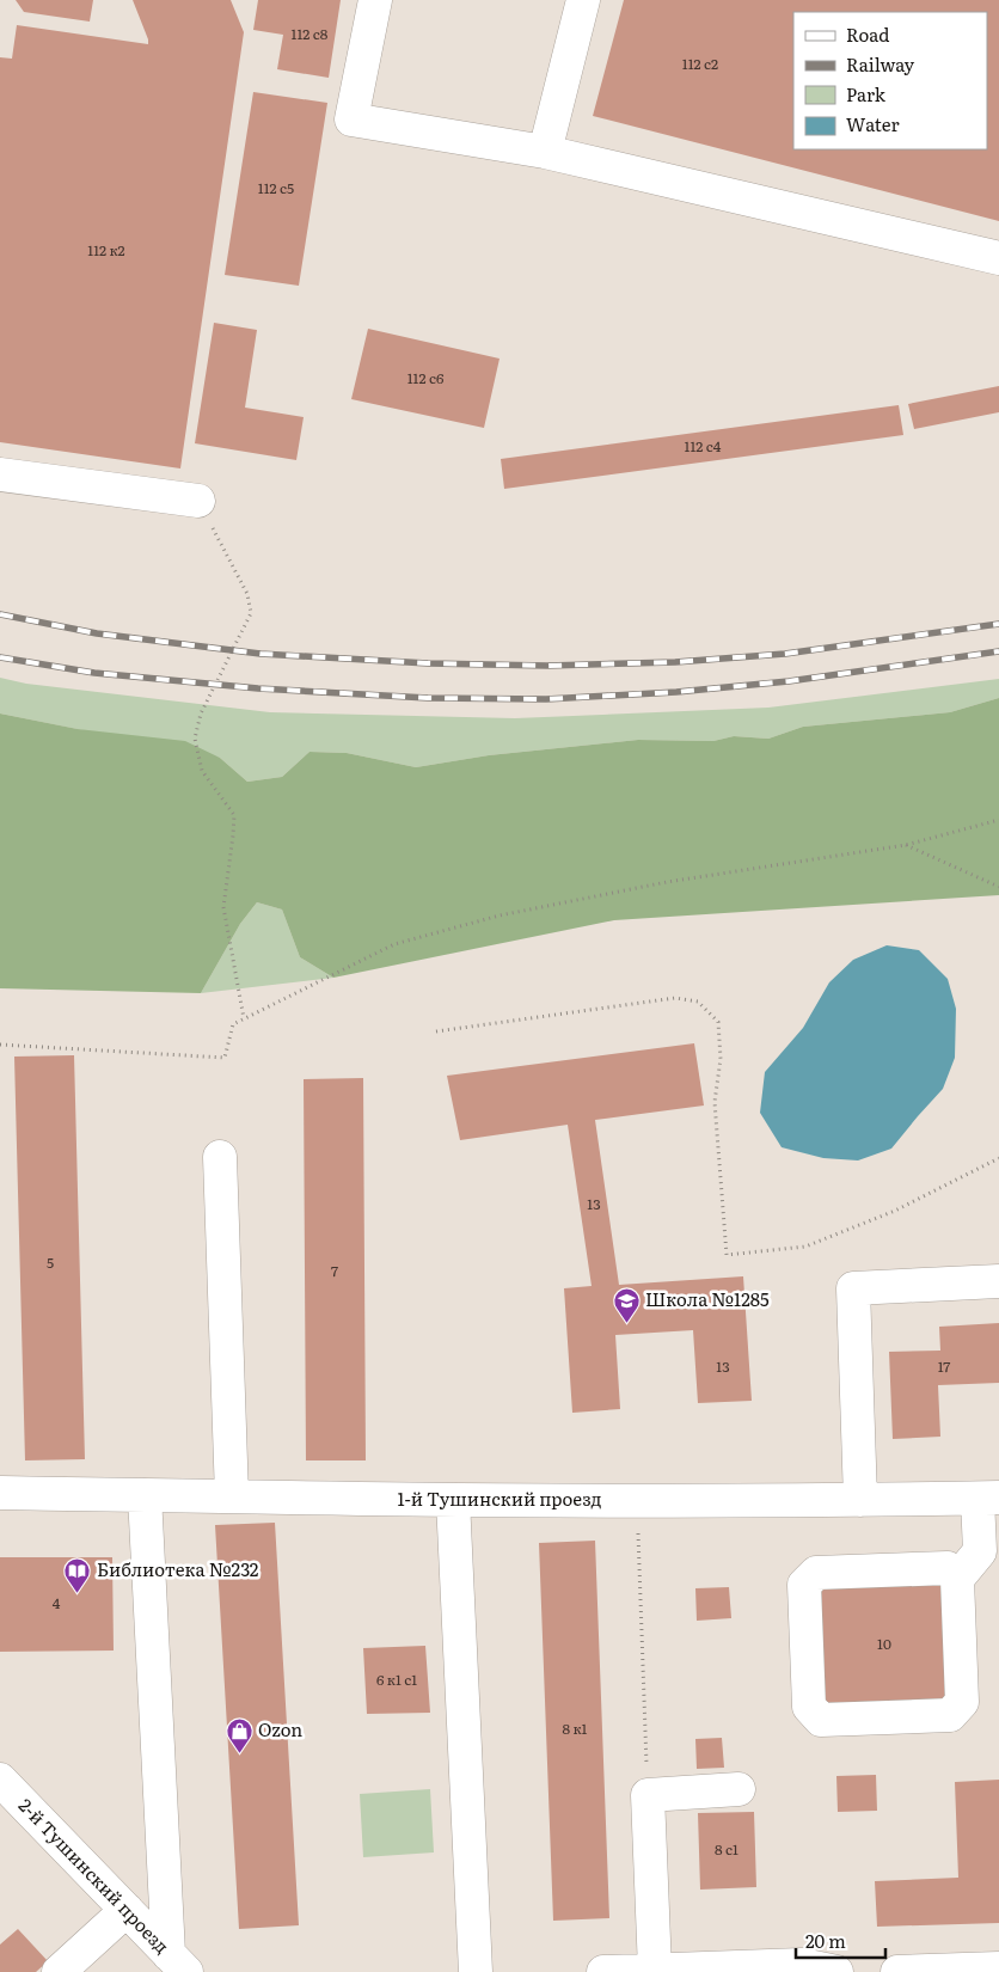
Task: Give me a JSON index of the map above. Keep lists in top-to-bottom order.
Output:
{
  "streets": {
    "street": ["1-й Тушинский проезд", "2-й Тушинский проезд"]
  },
  "places": {
    "school or university": ["Школа №1285"],
    "library": ["Библиотека №232"],
    "shop": ["Ozon"]
  },
  "house_numbers": [
    "112 с8",
    "112 с2",
    "112 с5",
    "112 к2",
    "112 с6",
    "112 с4",
    "13",
    "5",
    "7",
    "13",
    "17",
    "4",
    "10",
    "6 к1 с1",
    "8 к1",
    "8 с1"
  ],
  "legend": [
    "Road",
    "Railway",
    "Park",
    "Water"
  ],
  "scale_bar": "20 m"
}
